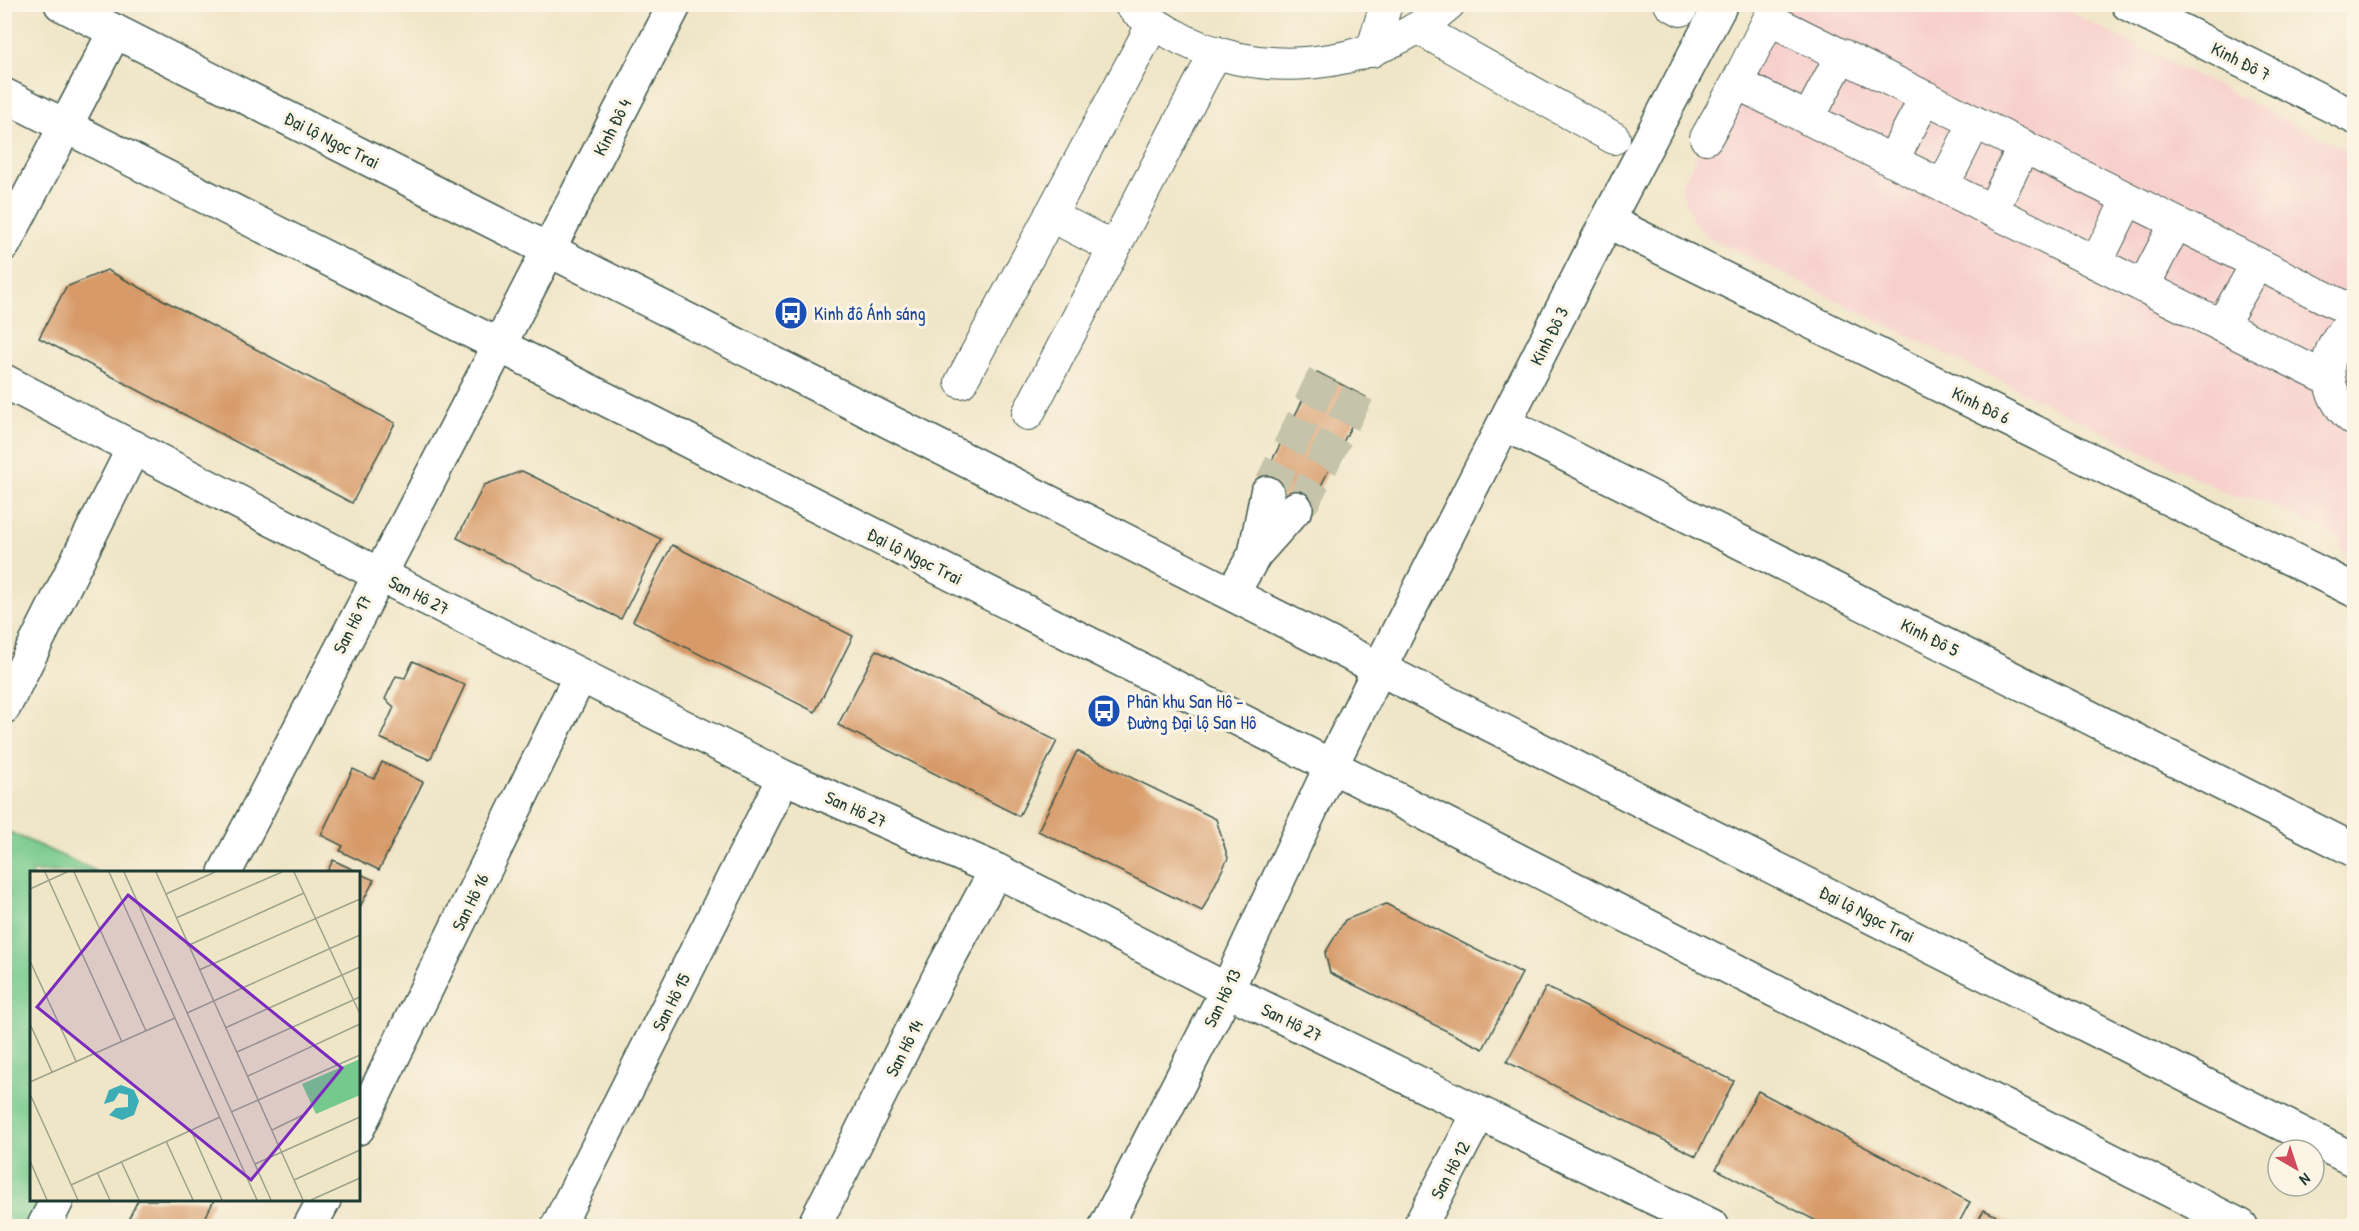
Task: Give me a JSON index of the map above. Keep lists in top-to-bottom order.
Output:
{
  "streets": {
    "street": [
      "Kinh Đô 7",
      "Kinh Đô 4",
      "Đại lộ Ngọc Trai",
      "Kinh Đô 3",
      "Kinh Đô 6",
      "San Hô 27",
      "San Hô 17",
      "Kinh Đô 5",
      "San Hô 16",
      "San Hô 13",
      "San Hô 15",
      "San Hô 14",
      "San Hô 12"
    ]
  },
  "crossings": [
    ["Kinh Đô 4", "Đại lộ Ngọc Trai"],
    ["Đại lộ Ngọc Trai", "Kinh Đô 3"],
    ["Đại lộ Ngọc Trai", "San Hô 17"],
    ["Đại lộ Ngọc Trai", "San Hô 13"],
    ["Kinh Đô 3", "Kinh Đô 6"],
    ["Kinh Đô 3", "Kinh Đô 5"],
    ["San Hô 27", "San Hô 17"],
    ["San Hô 27", "San Hô 16"],
    ["San Hô 27", "San Hô 13"],
    ["San Hô 27", "San Hô 15"],
    ["San Hô 27", "San Hô 14"],
    ["San Hô 27", "San Hô 12"]
  ],
  "places": {
    "bus stop": ["Kinh đô Ánh sáng", "Phân khu San Hô - Đường Đại lộ San Hô"]
  },
  "north": "bottom right"
}
